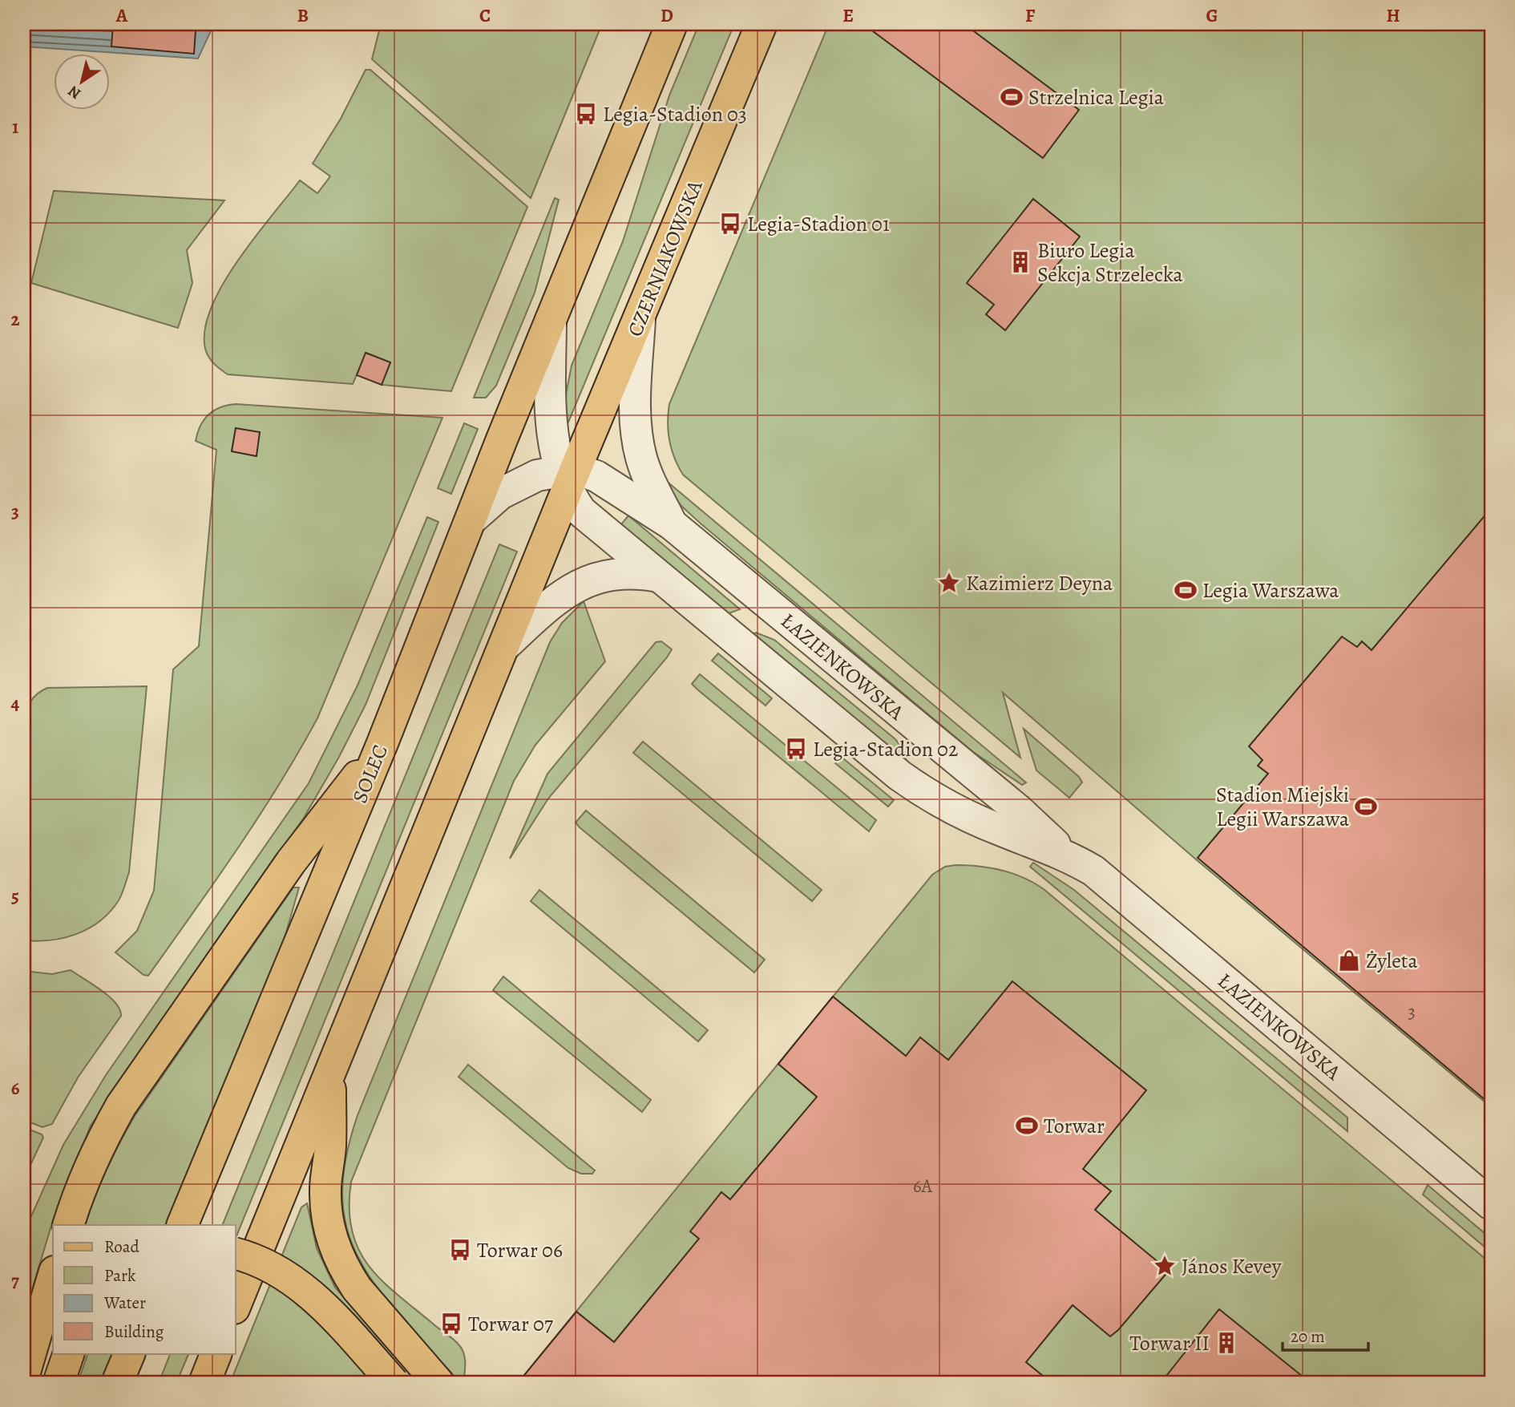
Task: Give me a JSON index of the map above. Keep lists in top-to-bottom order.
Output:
{
  "streets": {
    "main road": ["CZERNIAKOWSKA", "SOLEC"],
    "street": ["ŁAZIENKOWSKA"]
  },
  "crossings": [
    ["CZERNIAKOWSKA", "ŁAZIENKOWSKA"]
  ],
  "places": {
    "sports": [
      "Strzelnica Legia",
      "Legia Warszawa",
      "Stadion Miejski Legii Warszawa",
      "Torwar"
    ],
    "bus stop": [
      "Legia-Stadion 03",
      "Legia-Stadion 01",
      "Legia-Stadion 02",
      "Torwar 06",
      "Torwar 07"
    ],
    "building": ["Biuro Legia Sekcja Strzelecka", "Torwar II"],
    "place": ["Kazimierz Deyna", "János Kevey"],
    "shop": ["Żyleta"]
  },
  "house_numbers": ["3", "6A"],
  "legend": [
    "Road",
    "Park",
    "Water",
    "Building"
  ],
  "scale_bar": "20 m",
  "north": "bottom left",
  "grid": {
    "columns": [
      "A",
      "B",
      "C",
      "D",
      "E",
      "F",
      "G",
      "H"
    ],
    "rows": [
      "1",
      "2",
      "3",
      "4",
      "5",
      "6",
      "7"
    ]
  }
}
